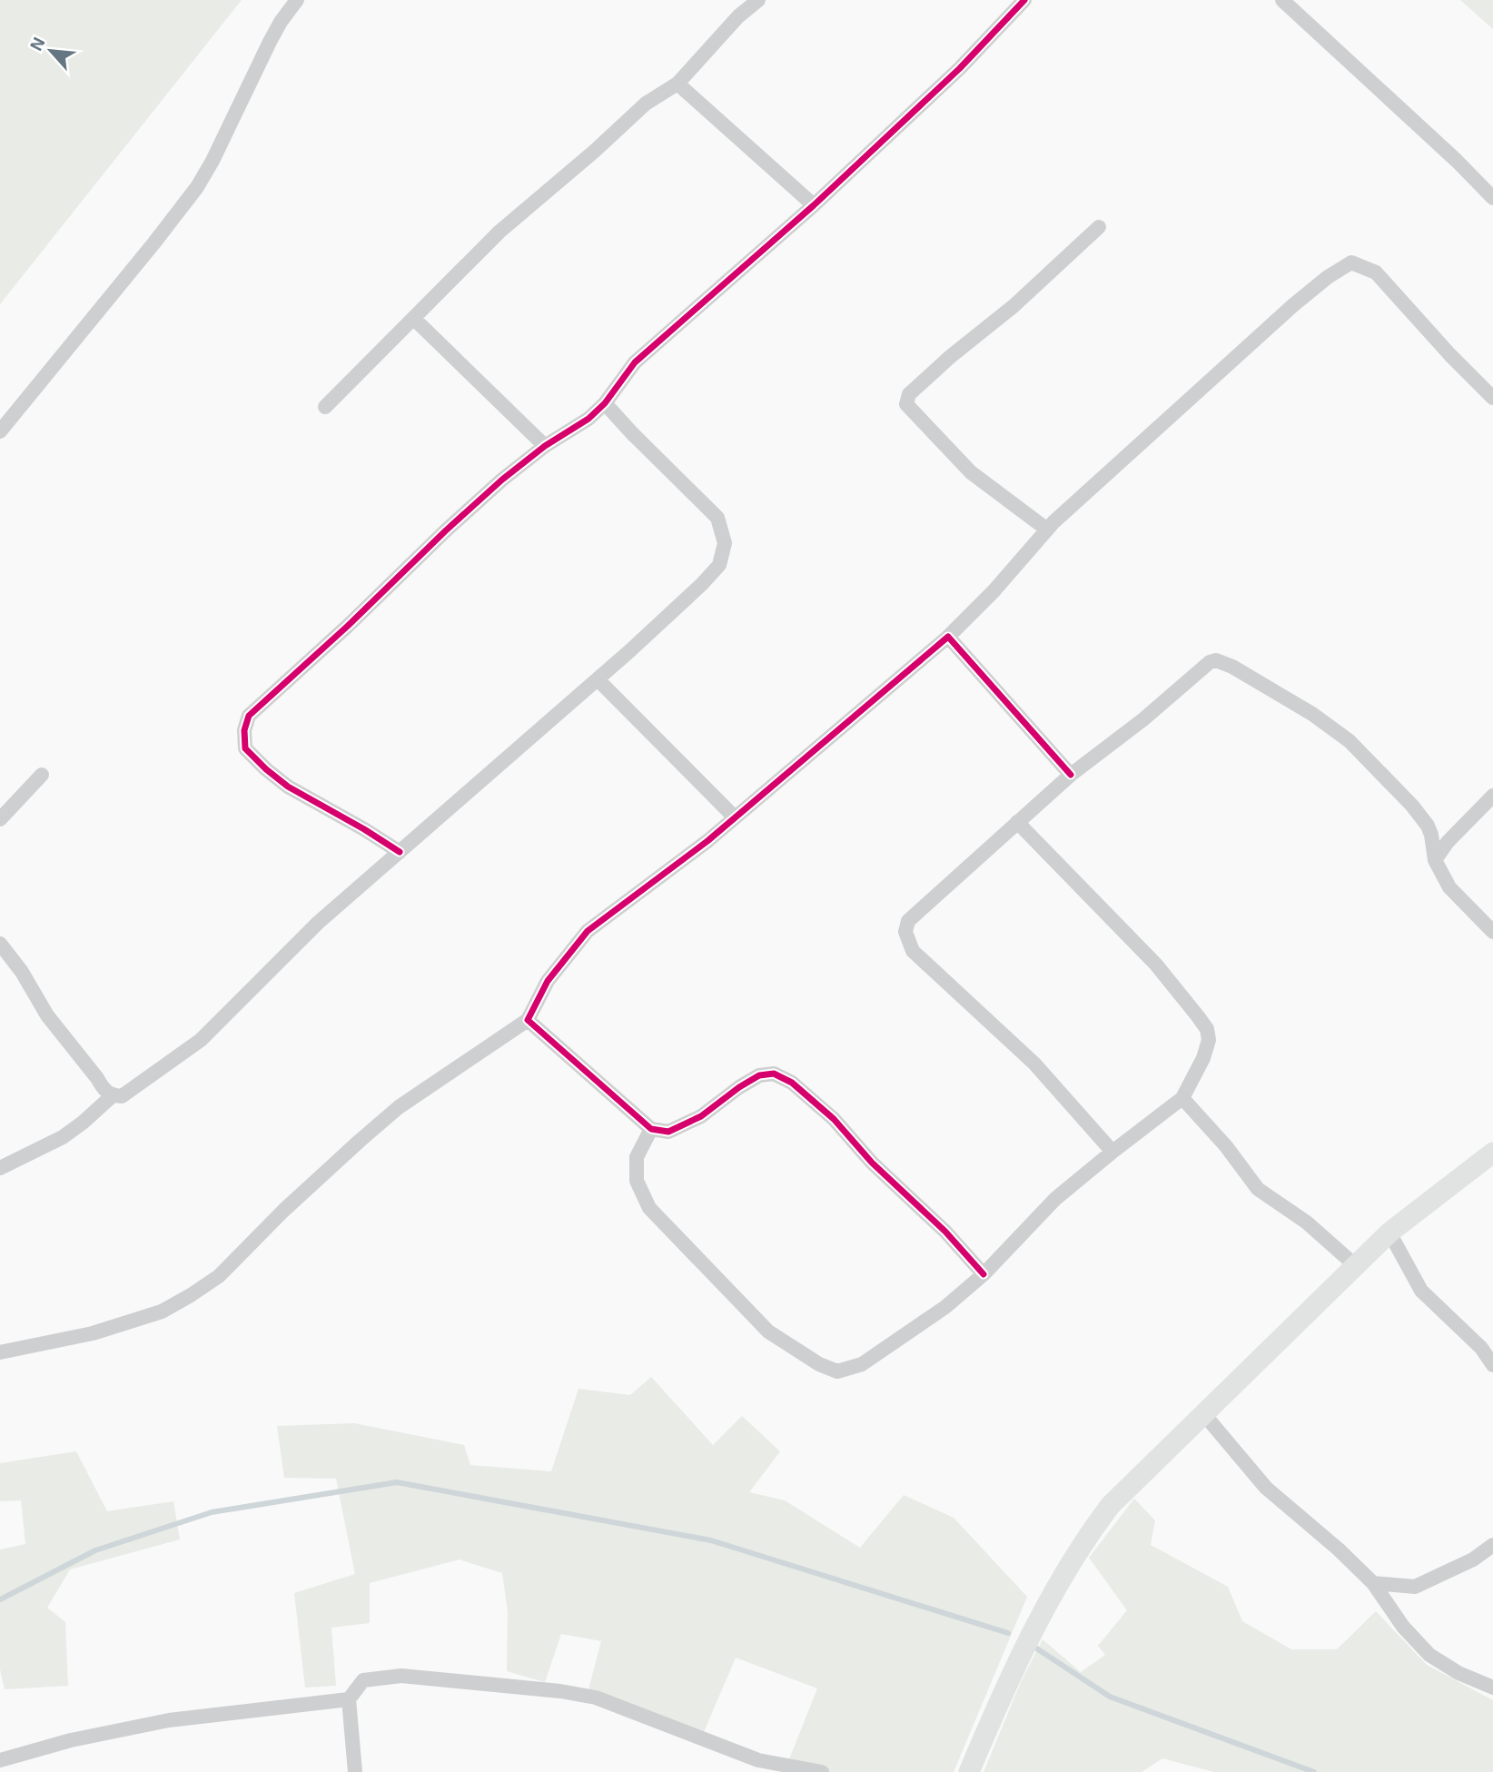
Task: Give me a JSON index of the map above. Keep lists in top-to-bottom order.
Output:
{
  "north": "top left"
}
